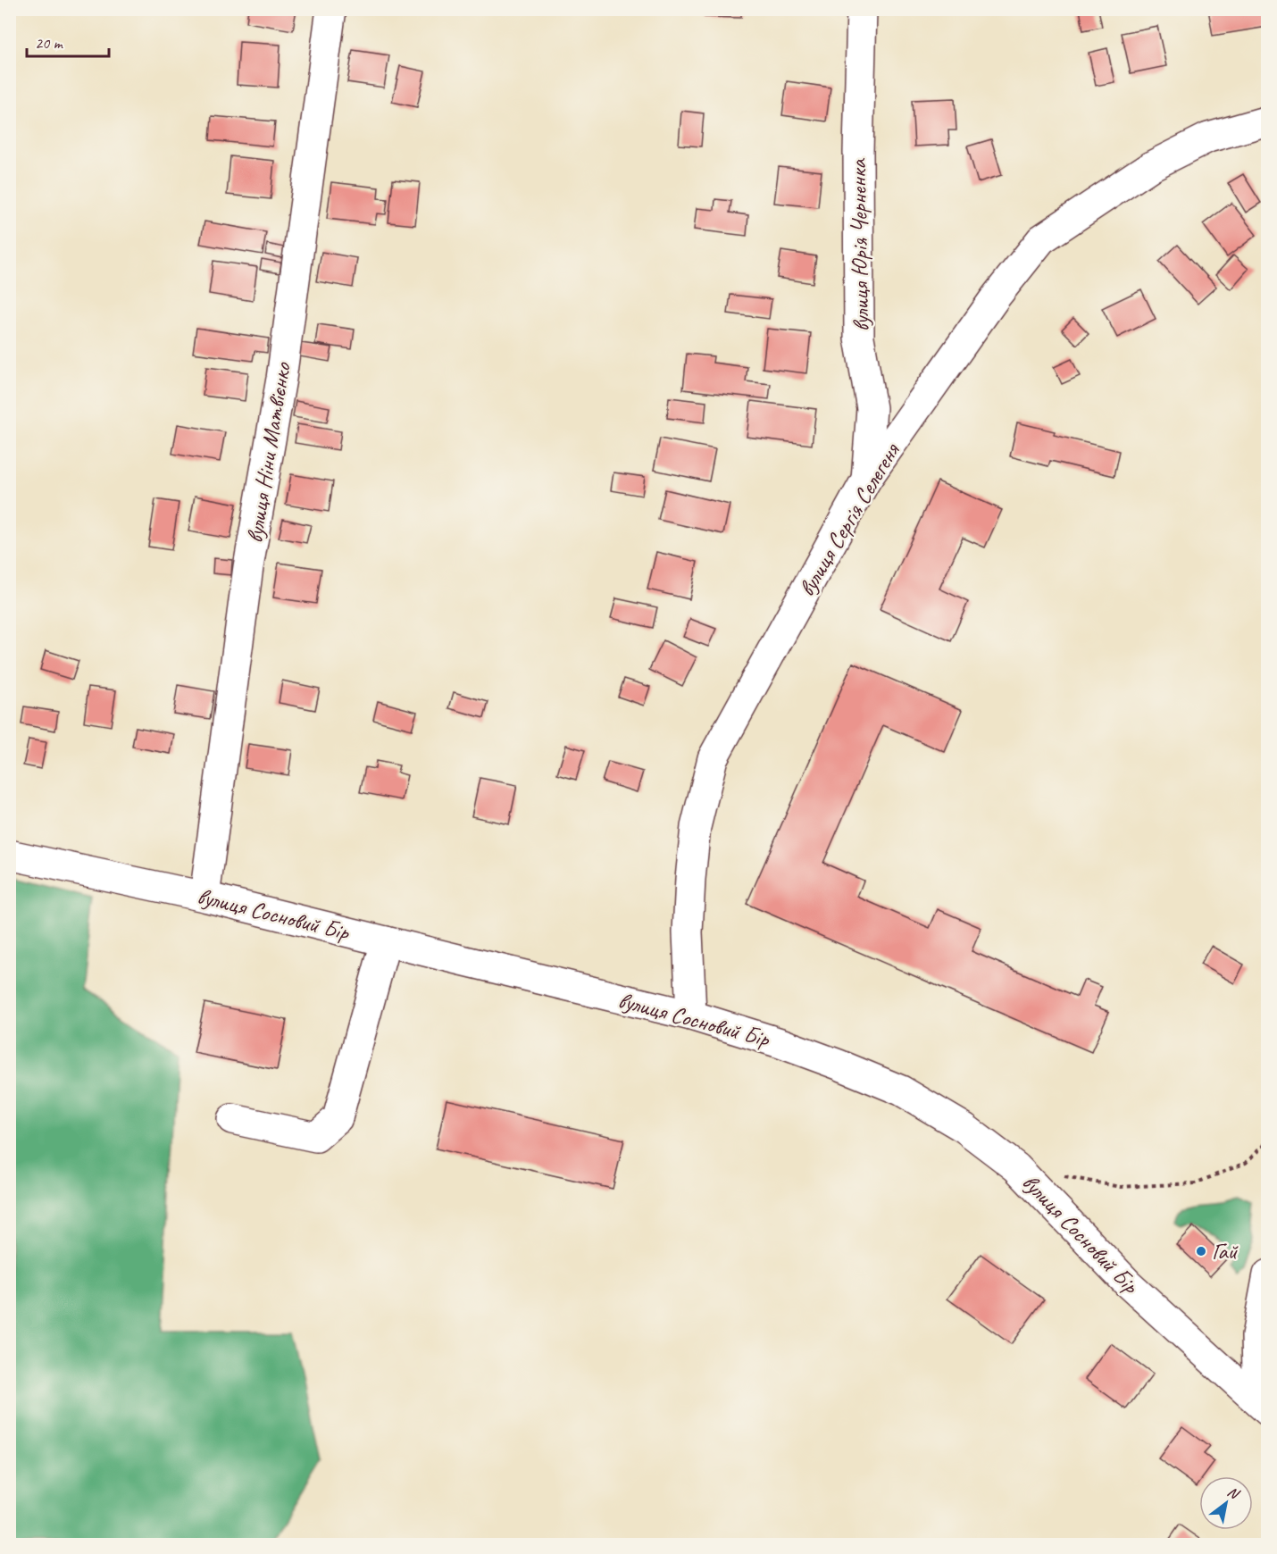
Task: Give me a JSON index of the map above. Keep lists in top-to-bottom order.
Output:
{
  "streets": {
    "street": [
      "вулиця Юрія Черненка",
      "вулиця Ніни Матвієнко",
      "вулиця Сергія Селегеня",
      "вулиця Сосновий Бір"
    ]
  },
  "crossings": [
    ["вулиця Юрія Черненка", "вулиця Сергія Селегеня"],
    ["вулиця Ніни Матвієнко", "вулиця Сосновий Бір"],
    ["вулиця Сергія Селегеня", "вулиця Сосновий Бір"]
  ],
  "places": ["Гай"],
  "scale_bar": "20 m",
  "north": "top right"
}
